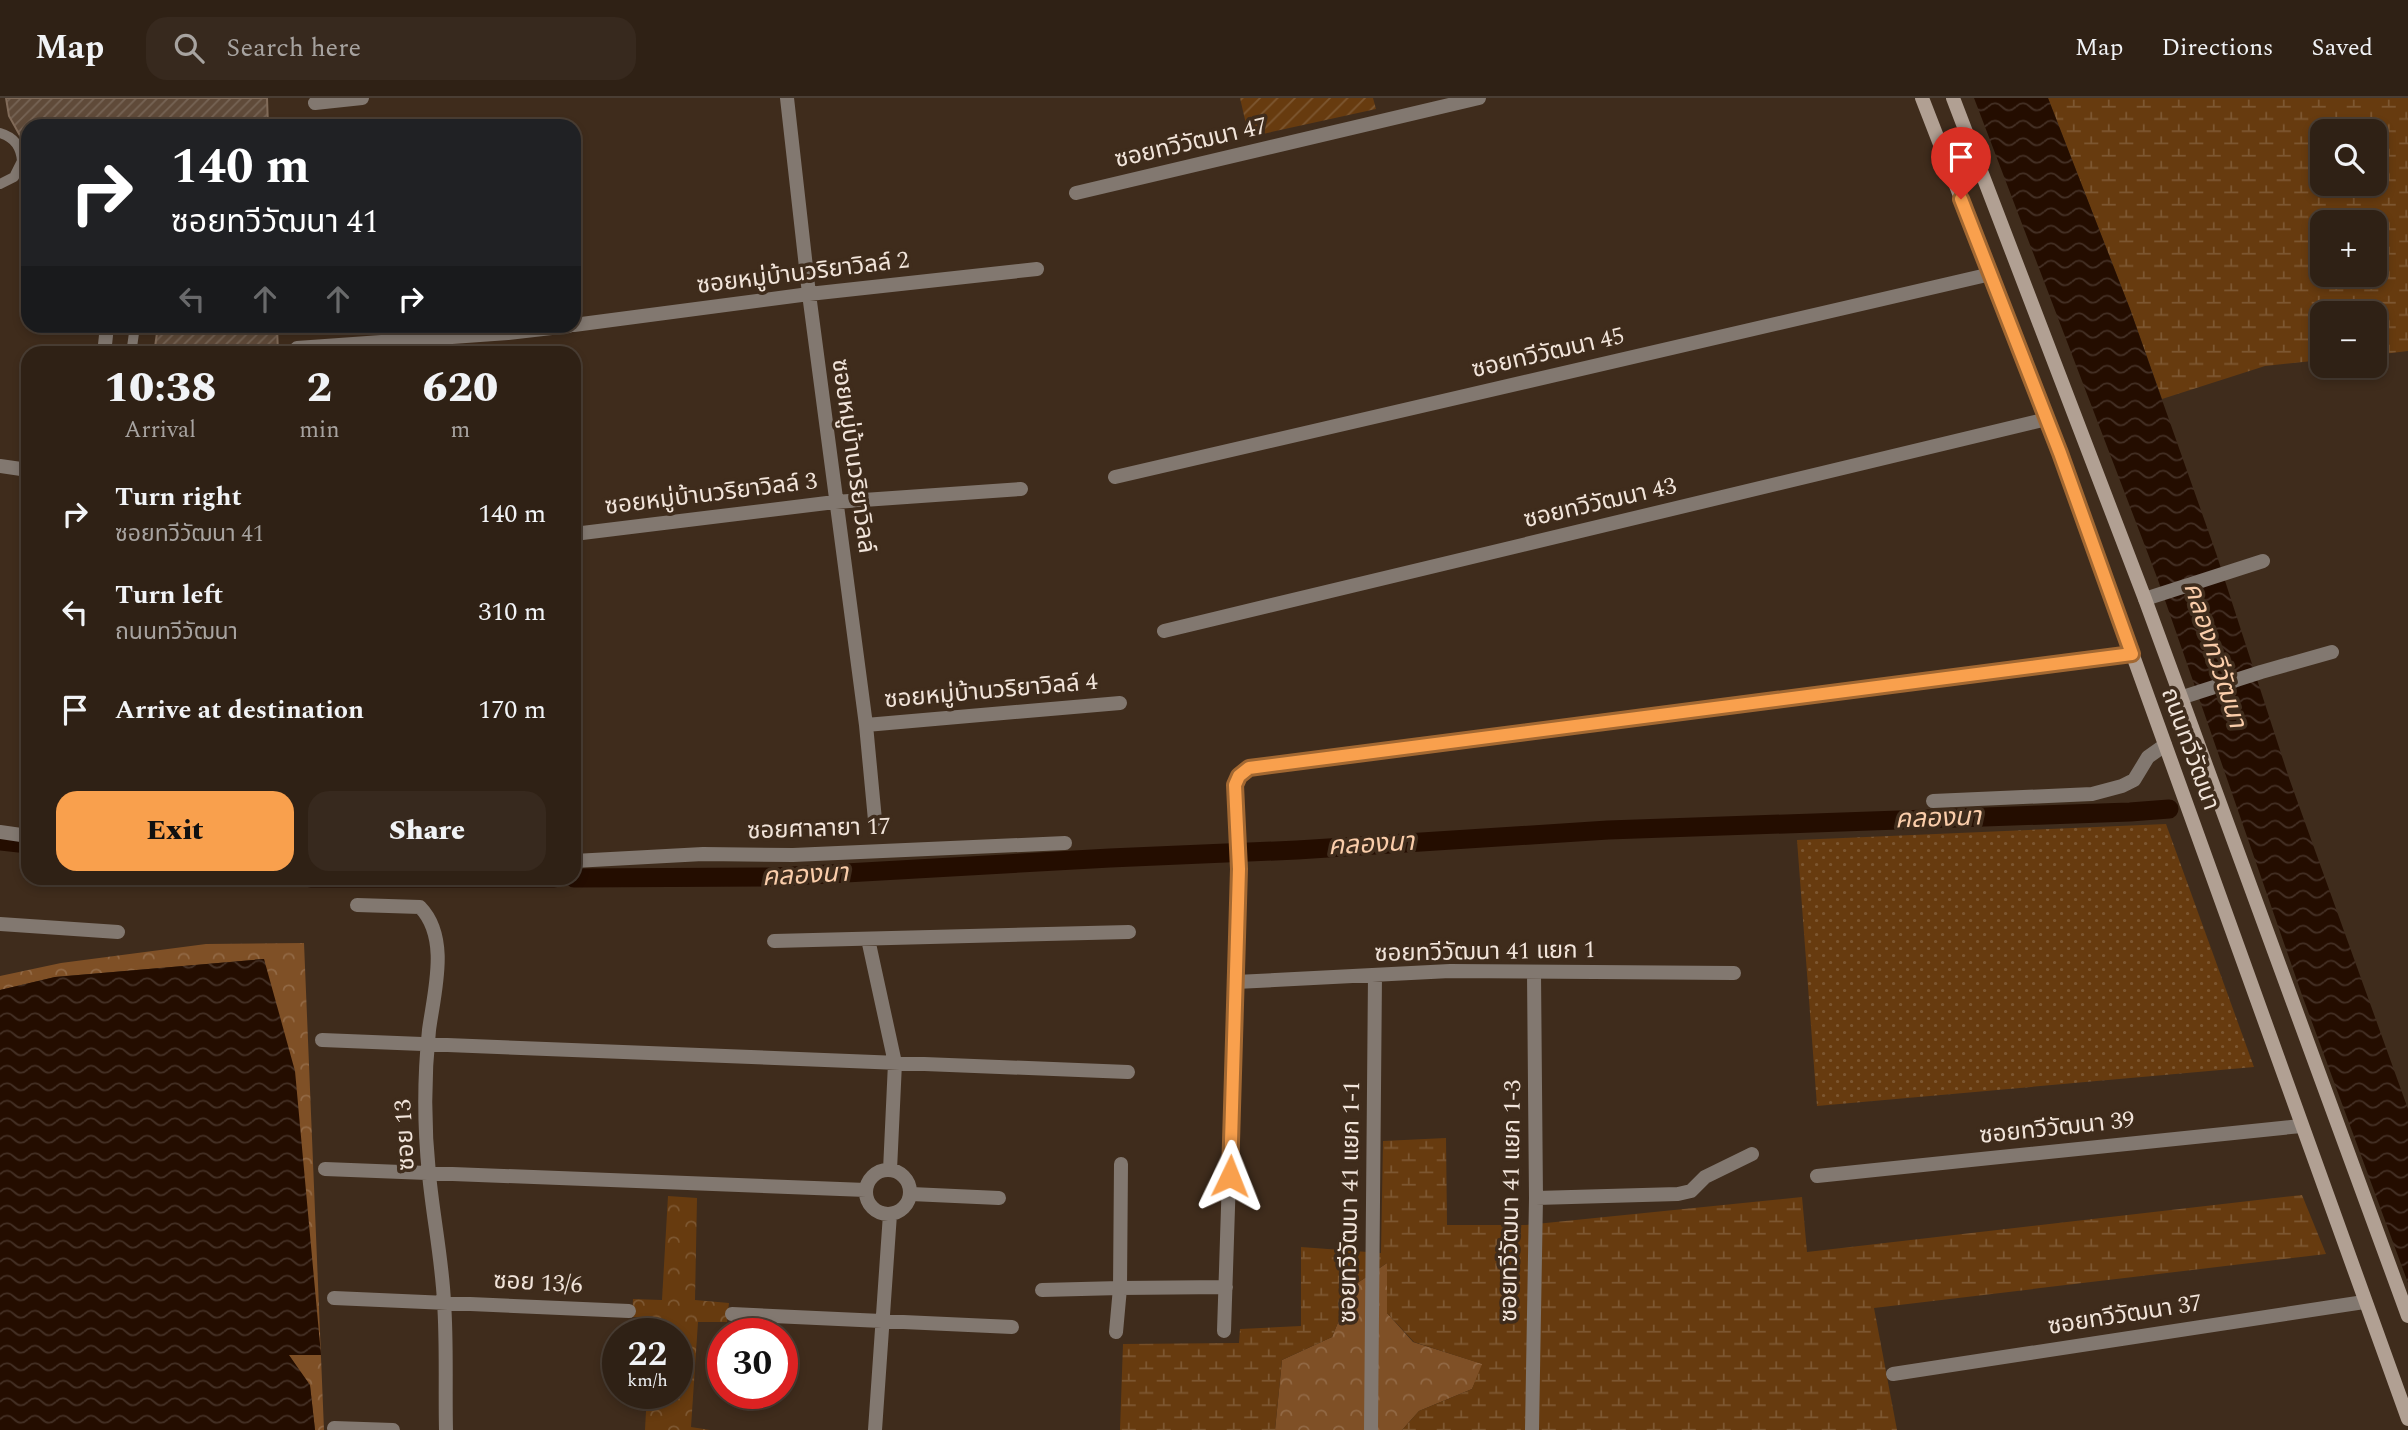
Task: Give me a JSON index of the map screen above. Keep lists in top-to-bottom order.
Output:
{
  "streets": {
    "main road": ["ถนนทวีวัฒนา"],
    "street": [
      "ซอยทวีวัฒนา 47",
      "ซอยหมู่บ้านวริยาวิลล์ 2",
      "ซอยทวีวัฒนา 45",
      "ซอยหมู่บ้านวริยาวิลล์",
      "ซอยหมู่บ้านวริยาวิลล์ 3",
      "ซอยทวีวัฒนา 43",
      "ซอยหมู่บ้านวริยาวิลล์ 4",
      "ซอยศาลายา 17",
      "ซอยทวีวัฒนา 41 แยก 1",
      "ซอยทวีวัฒนา 39",
      "ซอย 13",
      "ซอยทวีวัฒนา 41 แยก 1-3",
      "ซอยทวีวัฒนา 41 แยก 1-1",
      "ซอย 13/6",
      "ซอยทวีวัฒนา 37"
    ]
  },
  "crossings": [
    ["ซอยหมู่บ้านวริยาวิลล์ 2", "ซอยหมู่บ้านวริยาวิลล์"],
    ["ซอยทวีวัฒนา 45", "ถนนทวีวัฒนา"],
    ["ซอยหมู่บ้านวริยาวิลล์", "ซอยหมู่บ้านวริยาวิลล์ 3"],
    ["ซอยหมู่บ้านวริยาวิลล์", "ซอยหมู่บ้านวริยาวิลล์ 4"],
    ["ซอยทวีวัฒนา 43", "ถนนทวีวัฒนา"],
    ["ถนนทวีวัฒนา", "ซอยทวีวัฒนา 39"],
    ["ถนนทวีวัฒนา", "ซอยทวีวัฒนา 37"],
    ["ซอยทวีวัฒนา 41 แยก 1", "ซอยทวีวัฒนา 41 แยก 1-3"],
    ["ซอยทวีวัฒนา 41 แยก 1", "ซอยทวีวัฒนา 41 แยก 1-1"],
    ["ซอย 13", "ซอย 13/6"]
  ],
  "water": ["คลองทวีวัฒนา", "คลองนา"],
  "page": {
    "header": "Map",
    "search": "Search here",
    "nav": ["Map", "Directions", "Saved"],
    "map_buttons": ["+", "−"],
    "turn": ["140 m", "ซอยทวีวัฒนา 41"],
    "eta": [
      "10:38",
      "Arrival",
      "2",
      "min",
      "620",
      "m"
    ],
    "list": [
      {
        "name": "Turn right",
        "note": "ซอยทวีวัฒนา 41",
        "value": "140 m"
      },
      {
        "name": "Turn left",
        "note": "ถนนทวีวัฒนา",
        "value": "310 m"
      },
      {
        "name": "Arrive at destination",
        "value": "170 m"
      }
    ],
    "buttons": ["Exit", "Share"],
    "speed": "22 km/h",
    "limit": "30"
  }
}
